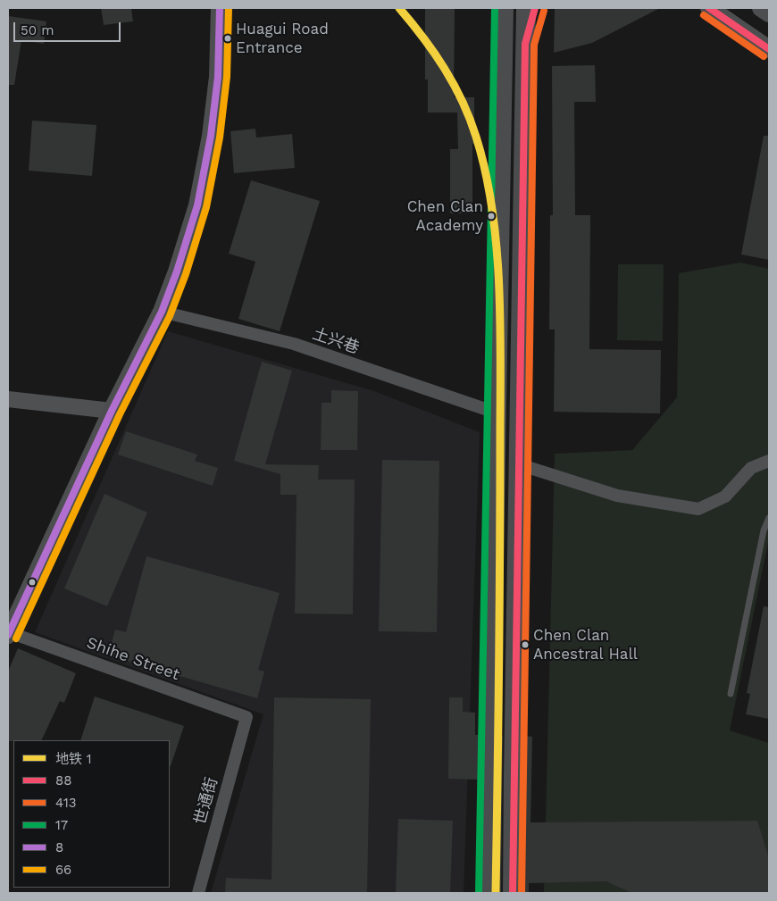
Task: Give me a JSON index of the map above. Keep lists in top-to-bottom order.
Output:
{
  "streets": {
    "street": ["土兴巷", "Shihe Street", "世通街"]
  },
  "crossings": [
    ["Shihe Street", "世通街"]
  ],
  "places": ["Huagui Road Entrance", "Chen Clan Academy", "Chen Clan Ancestral Hall"],
  "lines": [
    "metro line 1",
    "transit line 88",
    "transit line 17",
    "transit line 8",
    "transit line 66",
    "transit line 413"
  ],
  "legend": [
    "地铁 1",
    "88",
    "413",
    "17",
    "8",
    "66"
  ],
  "scale_bar": "50 m"
}
